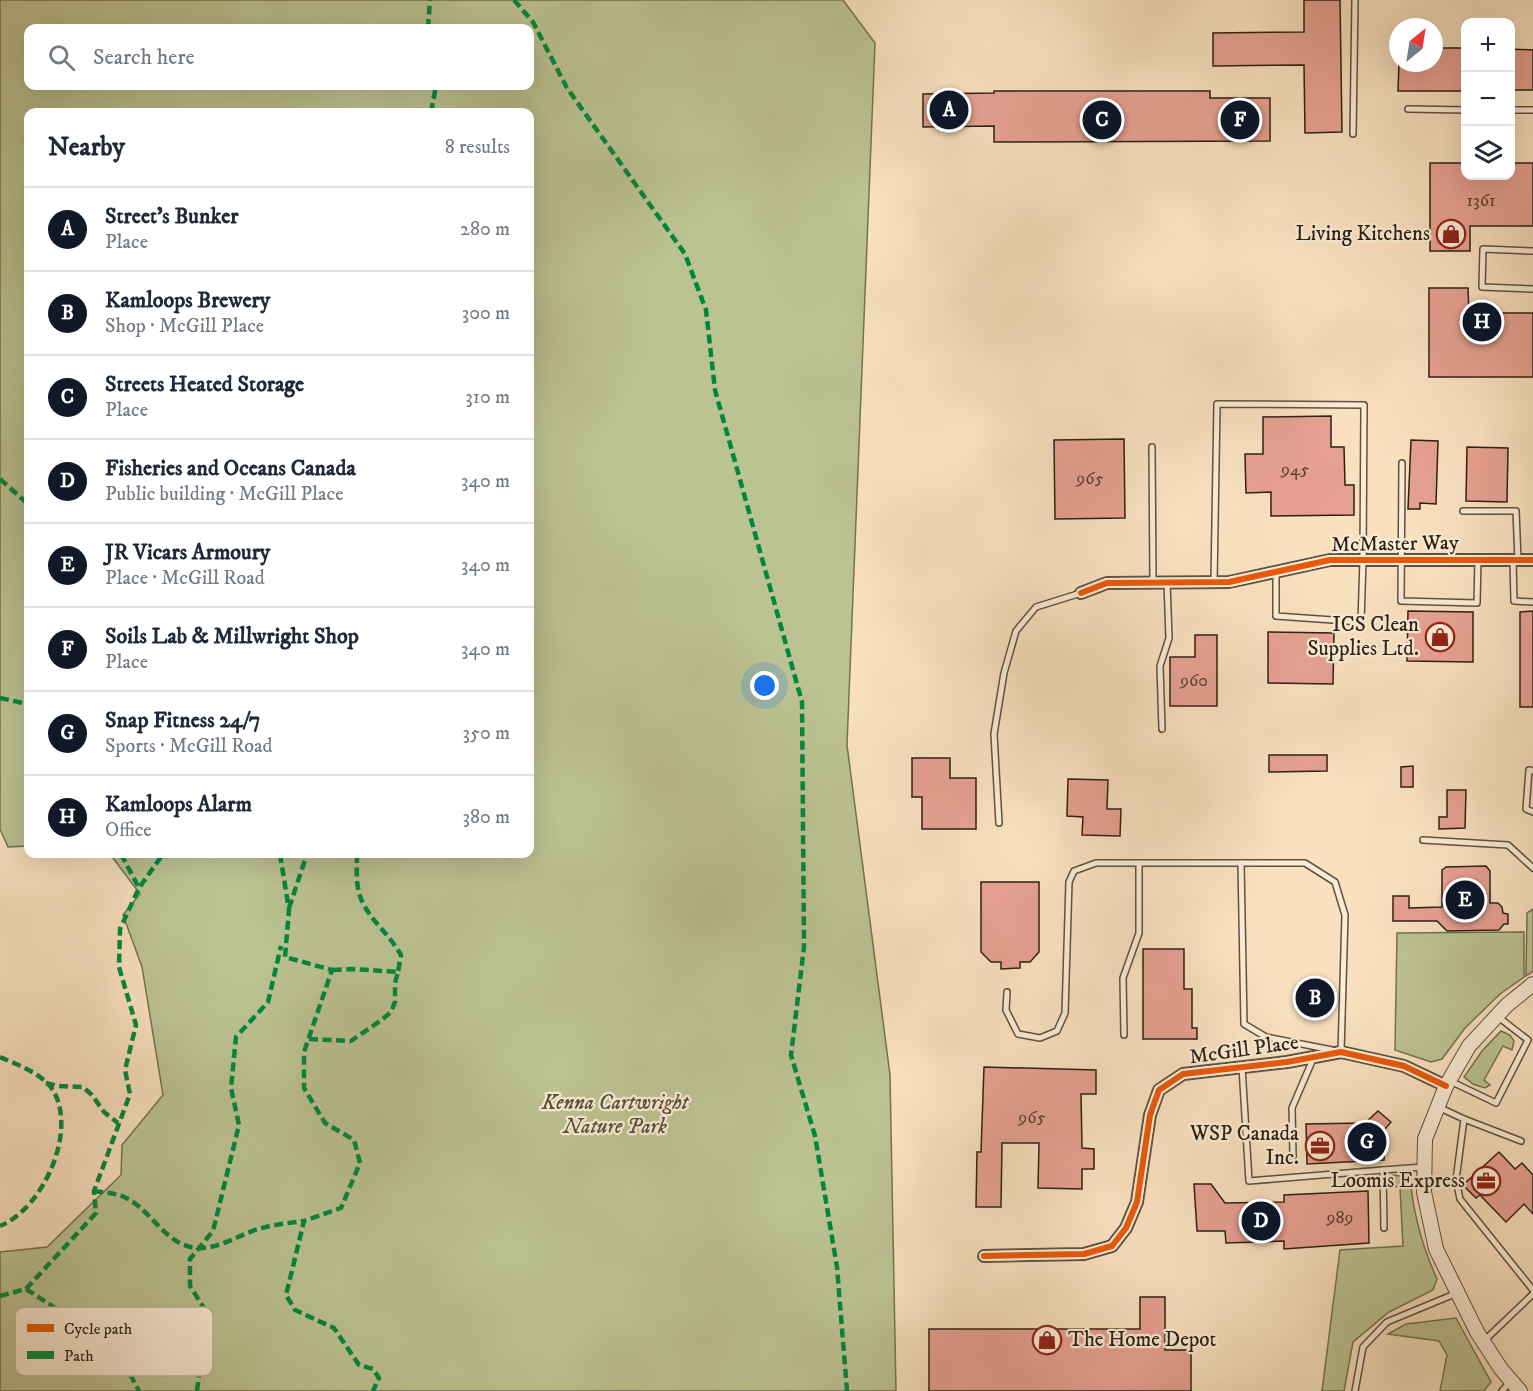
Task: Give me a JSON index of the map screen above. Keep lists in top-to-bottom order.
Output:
{
  "streets": {
    "street": ["McMaster Way", "McGill Place"]
  },
  "parks": ["Kenna Cartwright Nature Park"],
  "places": {
    "shop": ["Living Kitchens", "ICS Clean Supplies Ltd.", "The Home Depot"],
    "office": ["WSP Canada Inc.", "Loomis Express"]
  },
  "house_numbers": [
    "1361",
    "945",
    "965",
    "960",
    "965",
    "989"
  ],
  "legend": ["Cycle path", "Path"],
  "north": "top right",
  "page": {
    "map_buttons": ["+", "−"],
    "search": "Search here",
    "pins": [
      "A",
      "C",
      "F",
      "H",
      "E",
      "B",
      "G",
      "D"
    ],
    "heading": ["Nearby", "8 results"],
    "list": [
      {
        "mark": "A",
        "name": "Street's Bunker",
        "note": "Place",
        "value": "280 m"
      },
      {
        "mark": "B",
        "name": "Kamloops Brewery",
        "note": "Shop · McGill Place",
        "value": "300 m"
      },
      {
        "mark": "C",
        "name": "Streets Heated Storage",
        "note": "Place",
        "value": "310 m"
      },
      {
        "mark": "D",
        "name": "Fisheries and Oceans Canada",
        "note": "Public building · McGill Place",
        "value": "340 m"
      },
      {
        "mark": "E",
        "name": "JR Vicars Armoury",
        "note": "Place · McGill Road",
        "value": "340 m"
      },
      {
        "mark": "F",
        "name": "Soils Lab & Millwright Shop",
        "note": "Place",
        "value": "340 m"
      },
      {
        "mark": "G",
        "name": "Snap Fitness 24/7",
        "note": "Sports · McGill Road",
        "value": "350 m"
      },
      {
        "mark": "H",
        "name": "Kamloops Alarm",
        "note": "Office",
        "value": "380 m"
      }
    ]
  }
}
